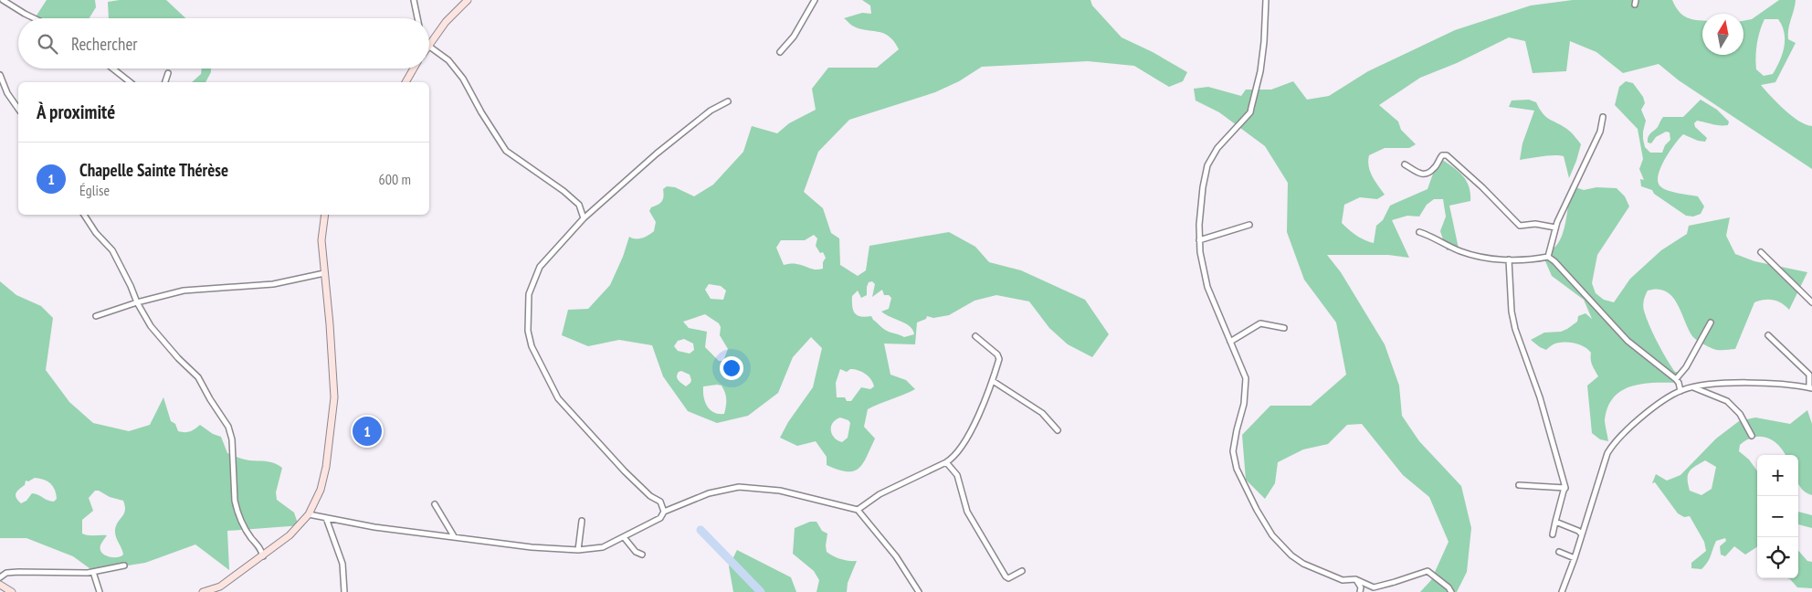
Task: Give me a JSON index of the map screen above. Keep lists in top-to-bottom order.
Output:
{
  "north": "top",
  "page": {
    "search": "Rechercher",
    "heading": "À proximité",
    "list": [
      {
        "mark": "1",
        "name": "Chapelle Sainte Thérèse",
        "note": "Église",
        "value": "600 m"
      }
    ],
    "pins": "1",
    "map_buttons": ["+", "−"]
  }
}
